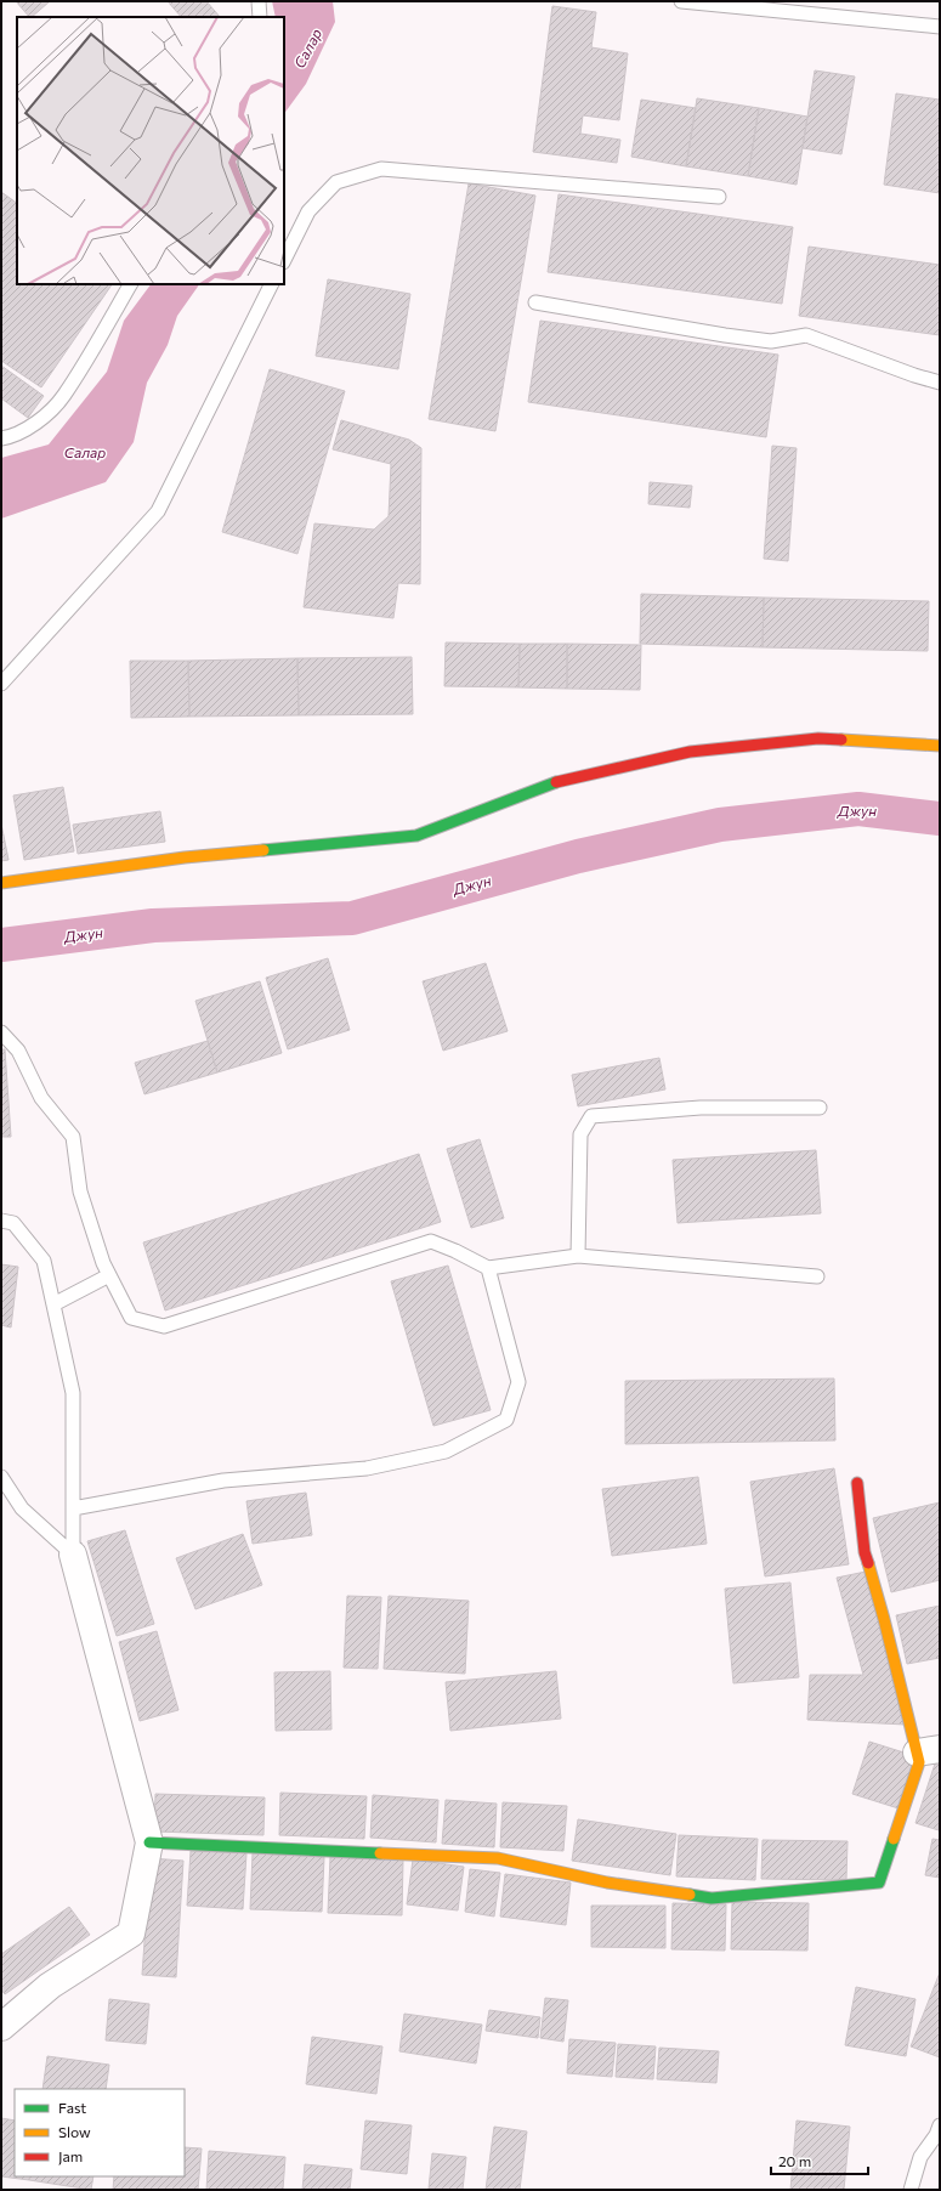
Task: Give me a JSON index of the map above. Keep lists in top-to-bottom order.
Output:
{
  "water": ["Салар", "Джун"],
  "legend": ["Fast", "Slow", "Jam"],
  "scale_bar": "20 m"
}
